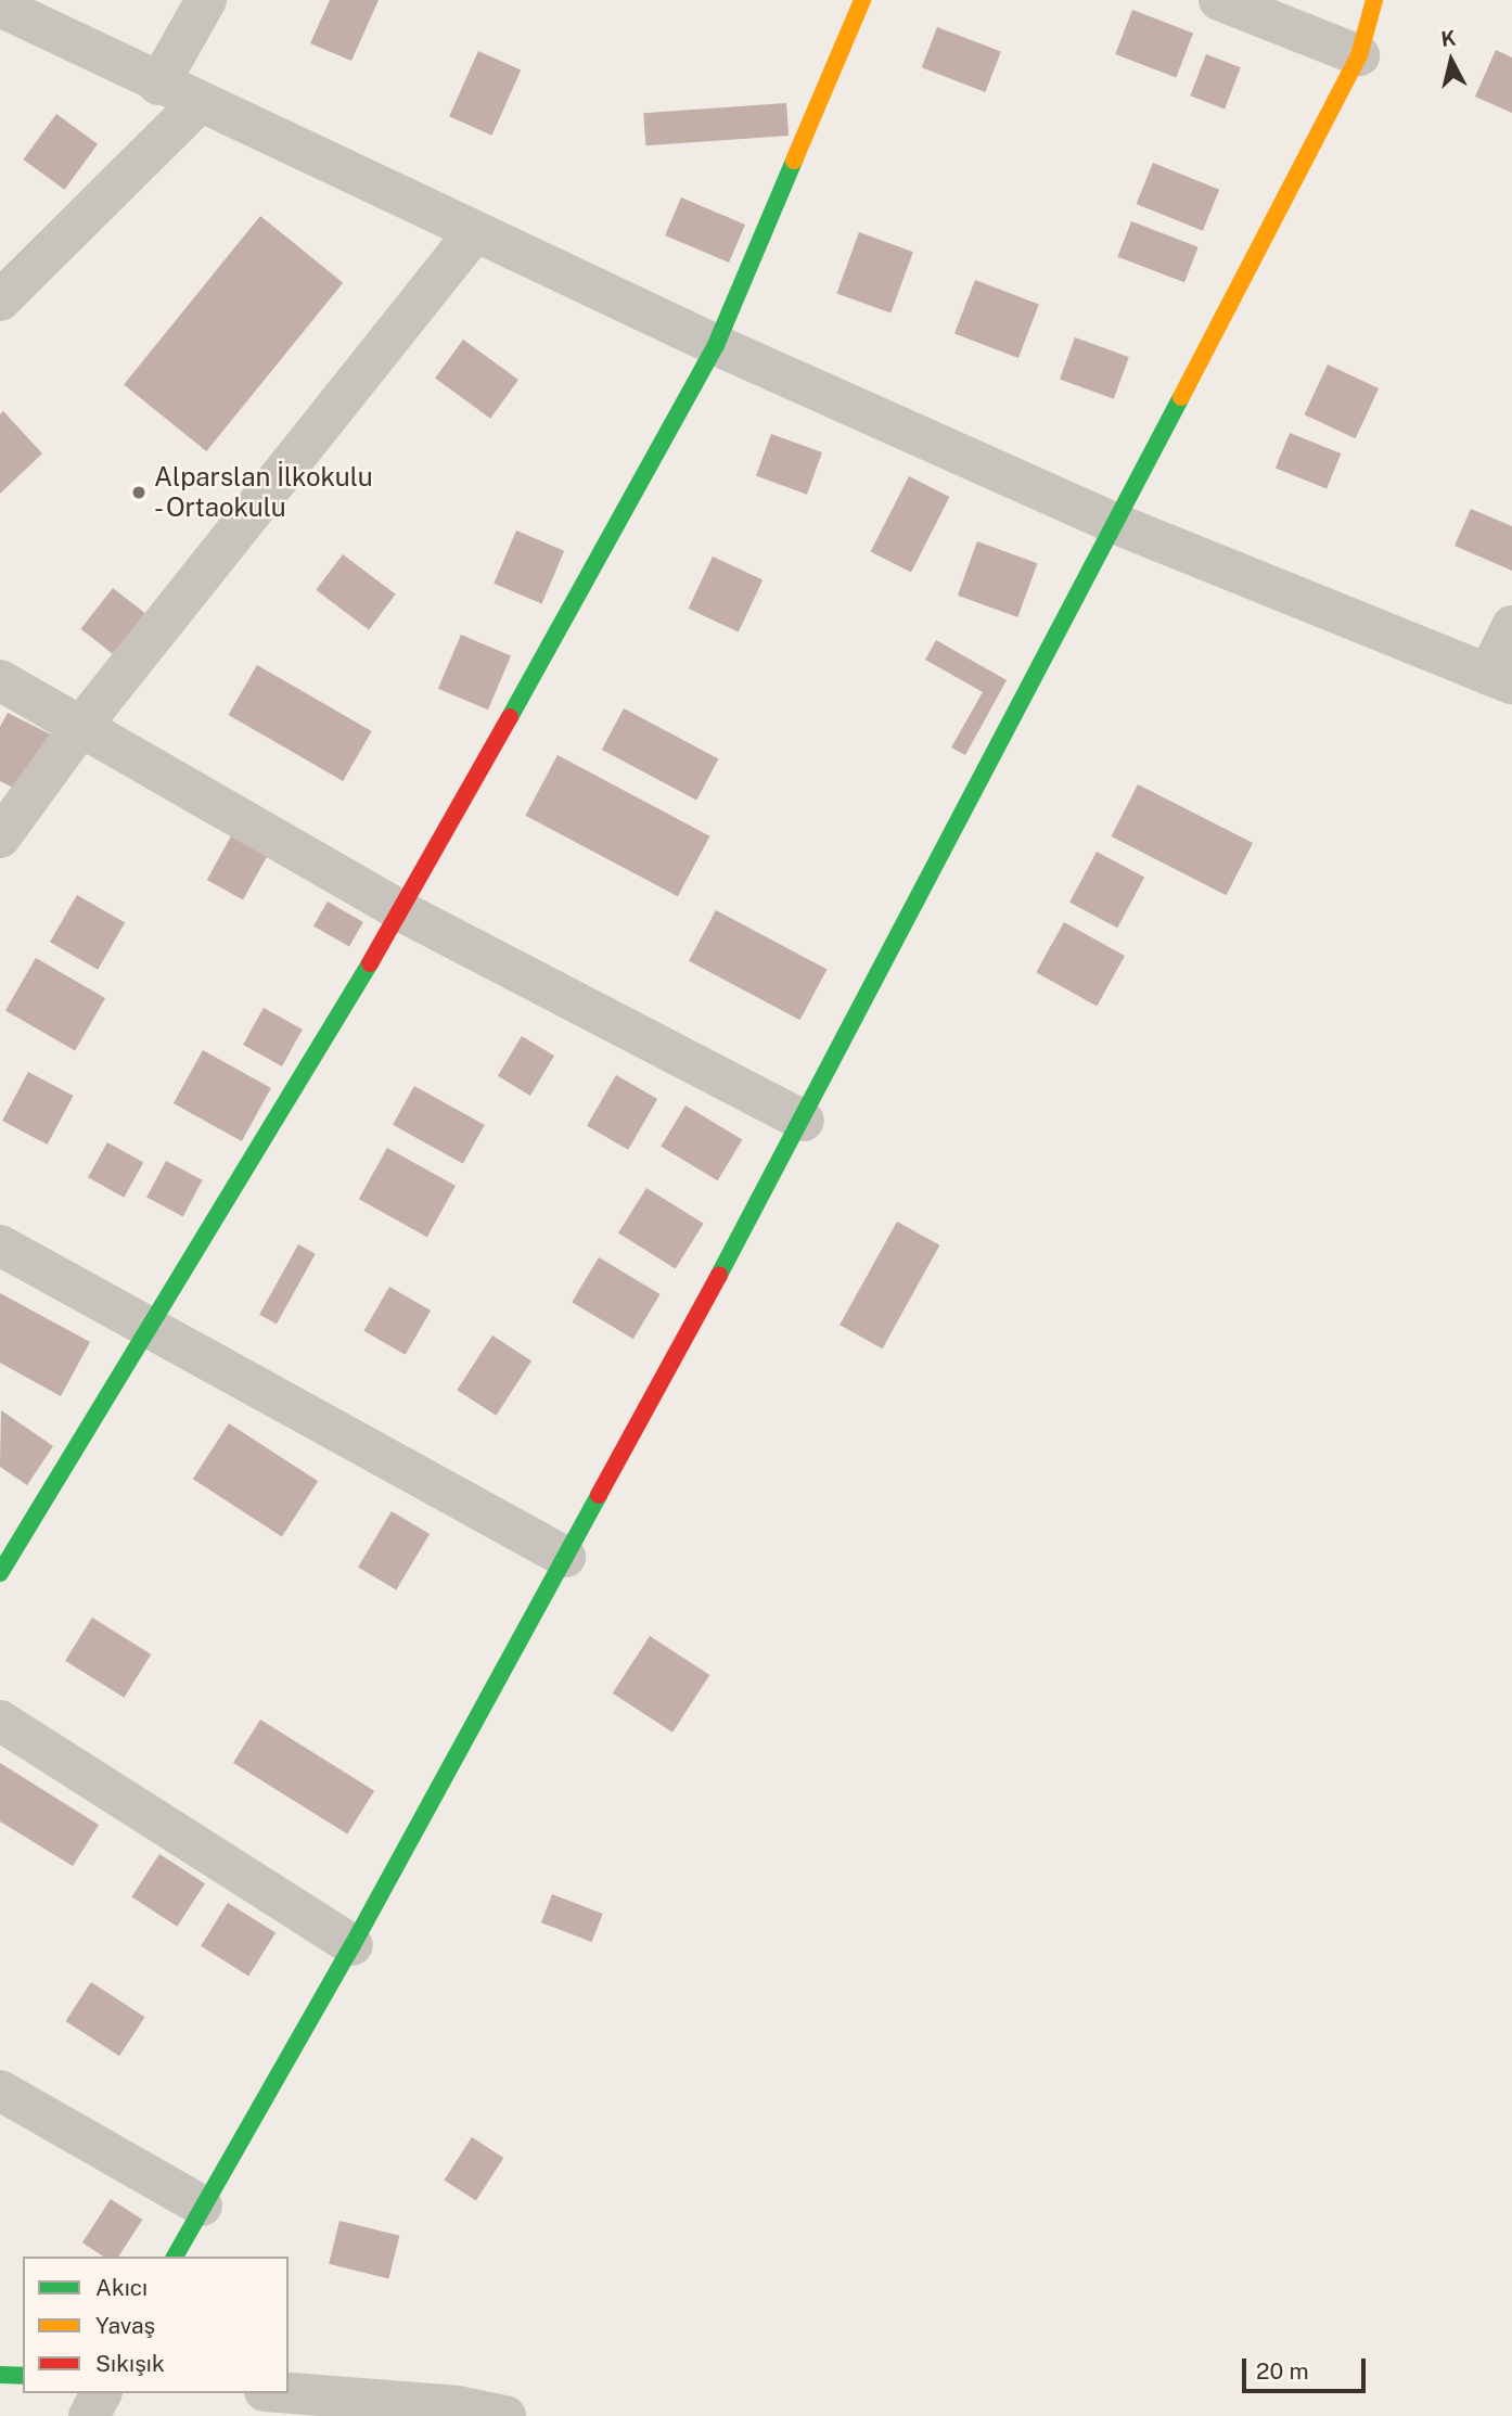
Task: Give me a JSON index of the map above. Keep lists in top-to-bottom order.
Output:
{
  "places": ["Alparslan İlkokulu - Ortaokulu"],
  "legend": ["Akıcı", "Yavaş", "Sıkışık"],
  "scale_bar": "20 m",
  "north": "top"
}
